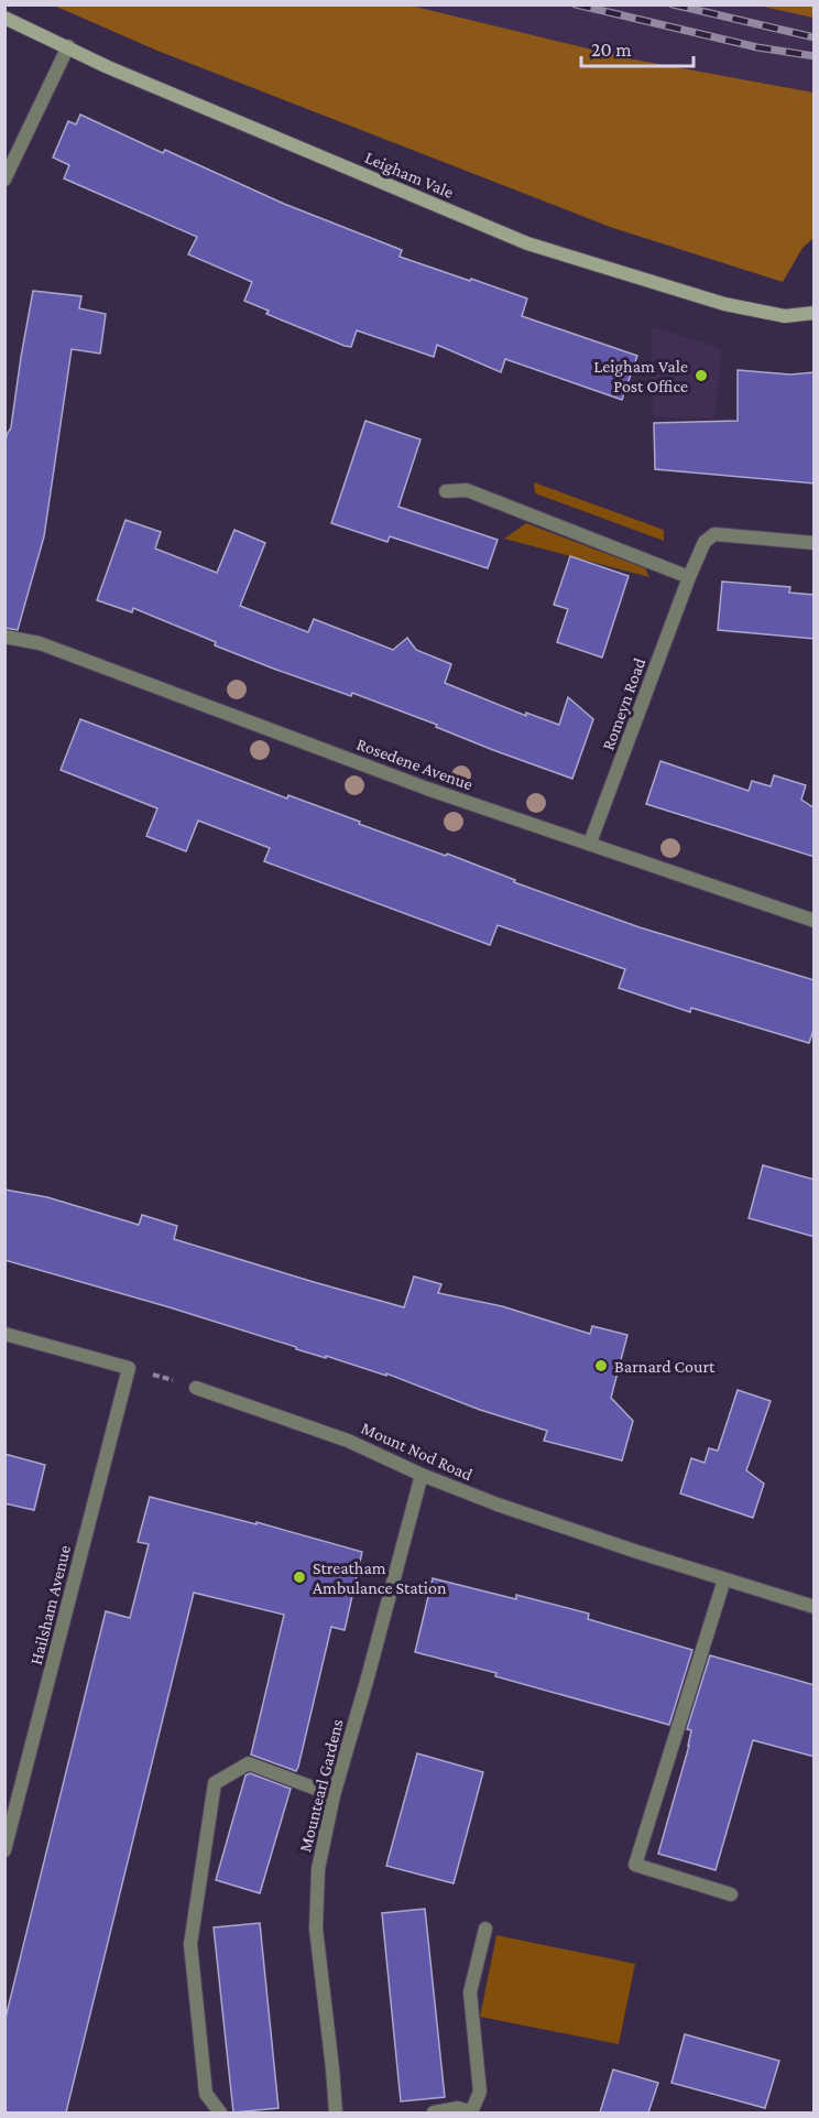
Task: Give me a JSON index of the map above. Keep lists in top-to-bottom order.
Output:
{
  "streets": {
    "street": [
      "Leigham Vale",
      "Romeyn Road",
      "Rosedene Avenue",
      "Mount Nod Road",
      "Hailsham Avenue",
      "Mountearl Gardens"
    ]
  },
  "crossings": [
    ["Romeyn Road", "Rosedene Avenue"],
    ["Mount Nod Road", "Mountearl Gardens"]
  ],
  "places": ["Leigham Vale Post Office", "Barnard Court", "Streatham Ambulance Station"],
  "scale_bar": "20 m"
}
